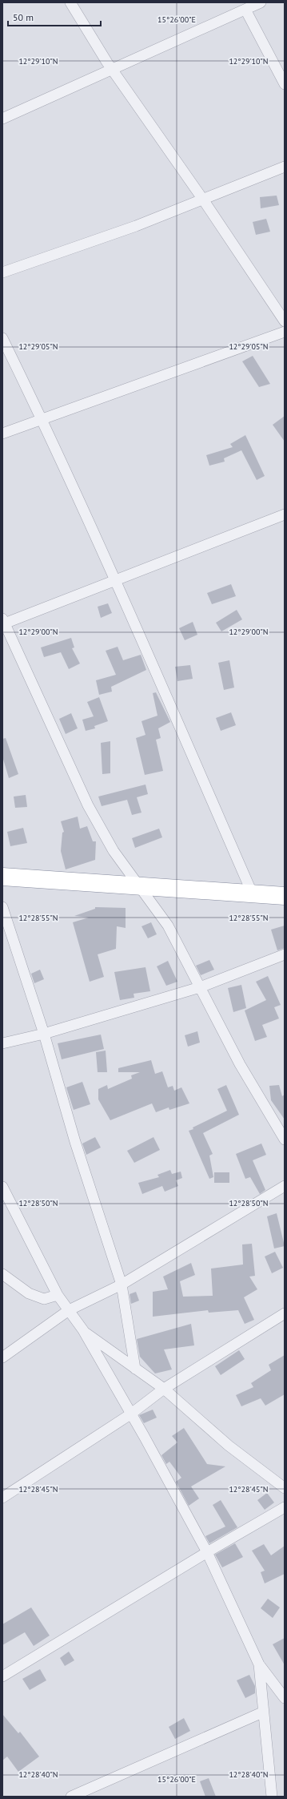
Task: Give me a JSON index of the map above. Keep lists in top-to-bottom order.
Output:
{
  "scale_bar": "50 m",
  "coordinates": [
    "15°26'00\"E",
    "12°29'10\"N",
    "12°29'05\"N",
    "12°29'00\"N",
    "12°28'55\"N",
    "12°28'50\"N",
    "12°28'45\"N",
    "12°28'40\"N"
  ]
}
